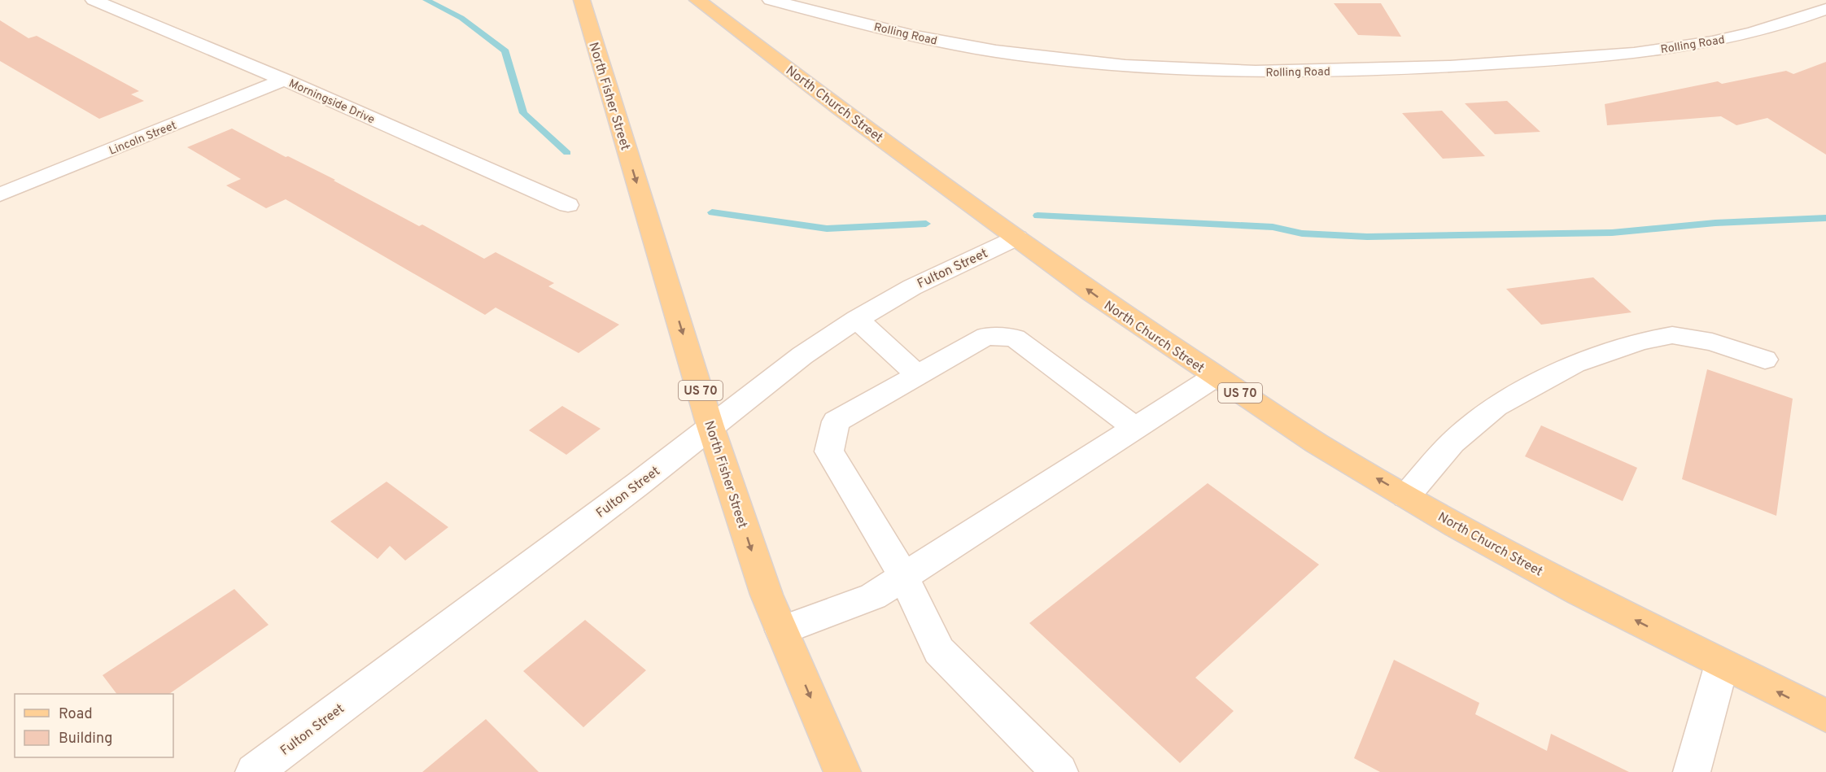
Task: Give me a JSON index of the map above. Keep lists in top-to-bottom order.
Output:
{
  "streets": {
    "main road": ["North Fisher Street", "North Church Street", "US 70"],
    "street": [
      "Rolling Road",
      "Morningside Drive",
      "Lincoln Street",
      "Fulton Street"
    ]
  },
  "crossings": [
    ["North Fisher Street", "Fulton Street"],
    ["Morningside Drive", "Lincoln Street"],
    ["North Church Street", "Fulton Street"]
  ],
  "one_way": ["North Fisher Street", "North Church Street"],
  "legend": ["Road", "Building"]
}
